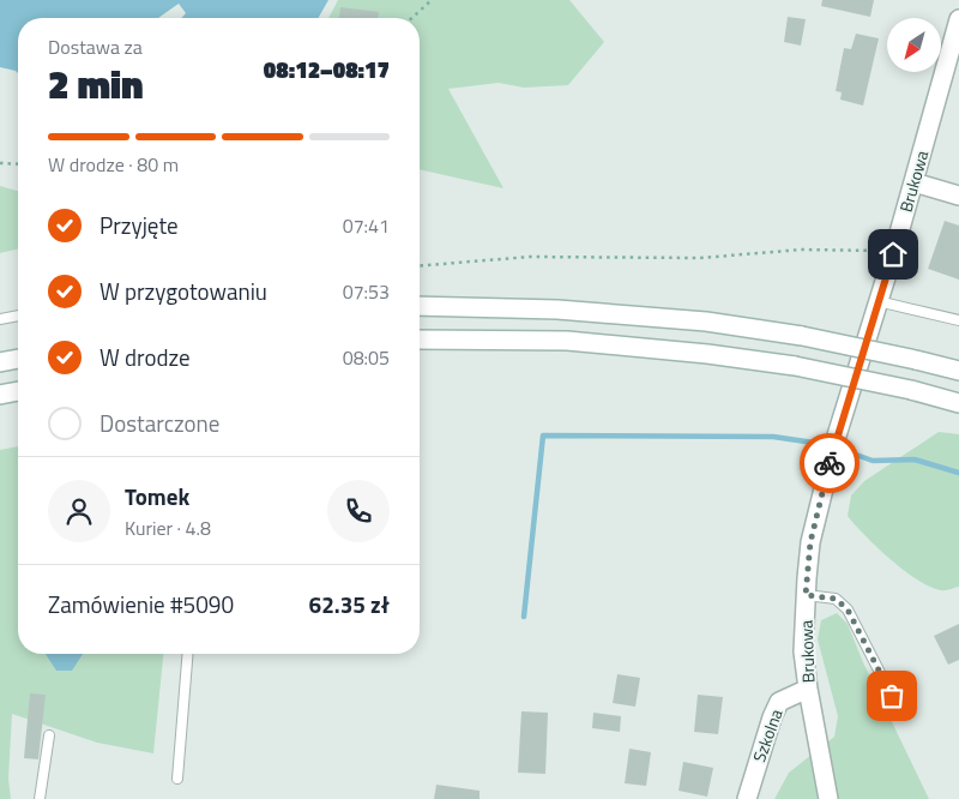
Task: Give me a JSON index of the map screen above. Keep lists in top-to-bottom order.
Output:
{
  "streets": {
    "main road": ["Brukowa", "Szkolna"]
  },
  "crossings": [
    ["Brukowa", "Szkolna"]
  ],
  "north": "bottom left",
  "page": {
    "heading": ["2 min", "Dostawa za", "08:12–08:17"],
    "panel": [
      "Tomek",
      "Kurier · 4.8",
      "Zamówienie #5090",
      "62.35 zł"
    ],
    "bar": "W drodze · 80 m",
    "list": [
      ["Przyjęte", "07:41"],
      ["W przygotowaniu", "07:53"],
      ["W drodze", "08:05"],
      "Dostarczone"
    ]
  }
}
